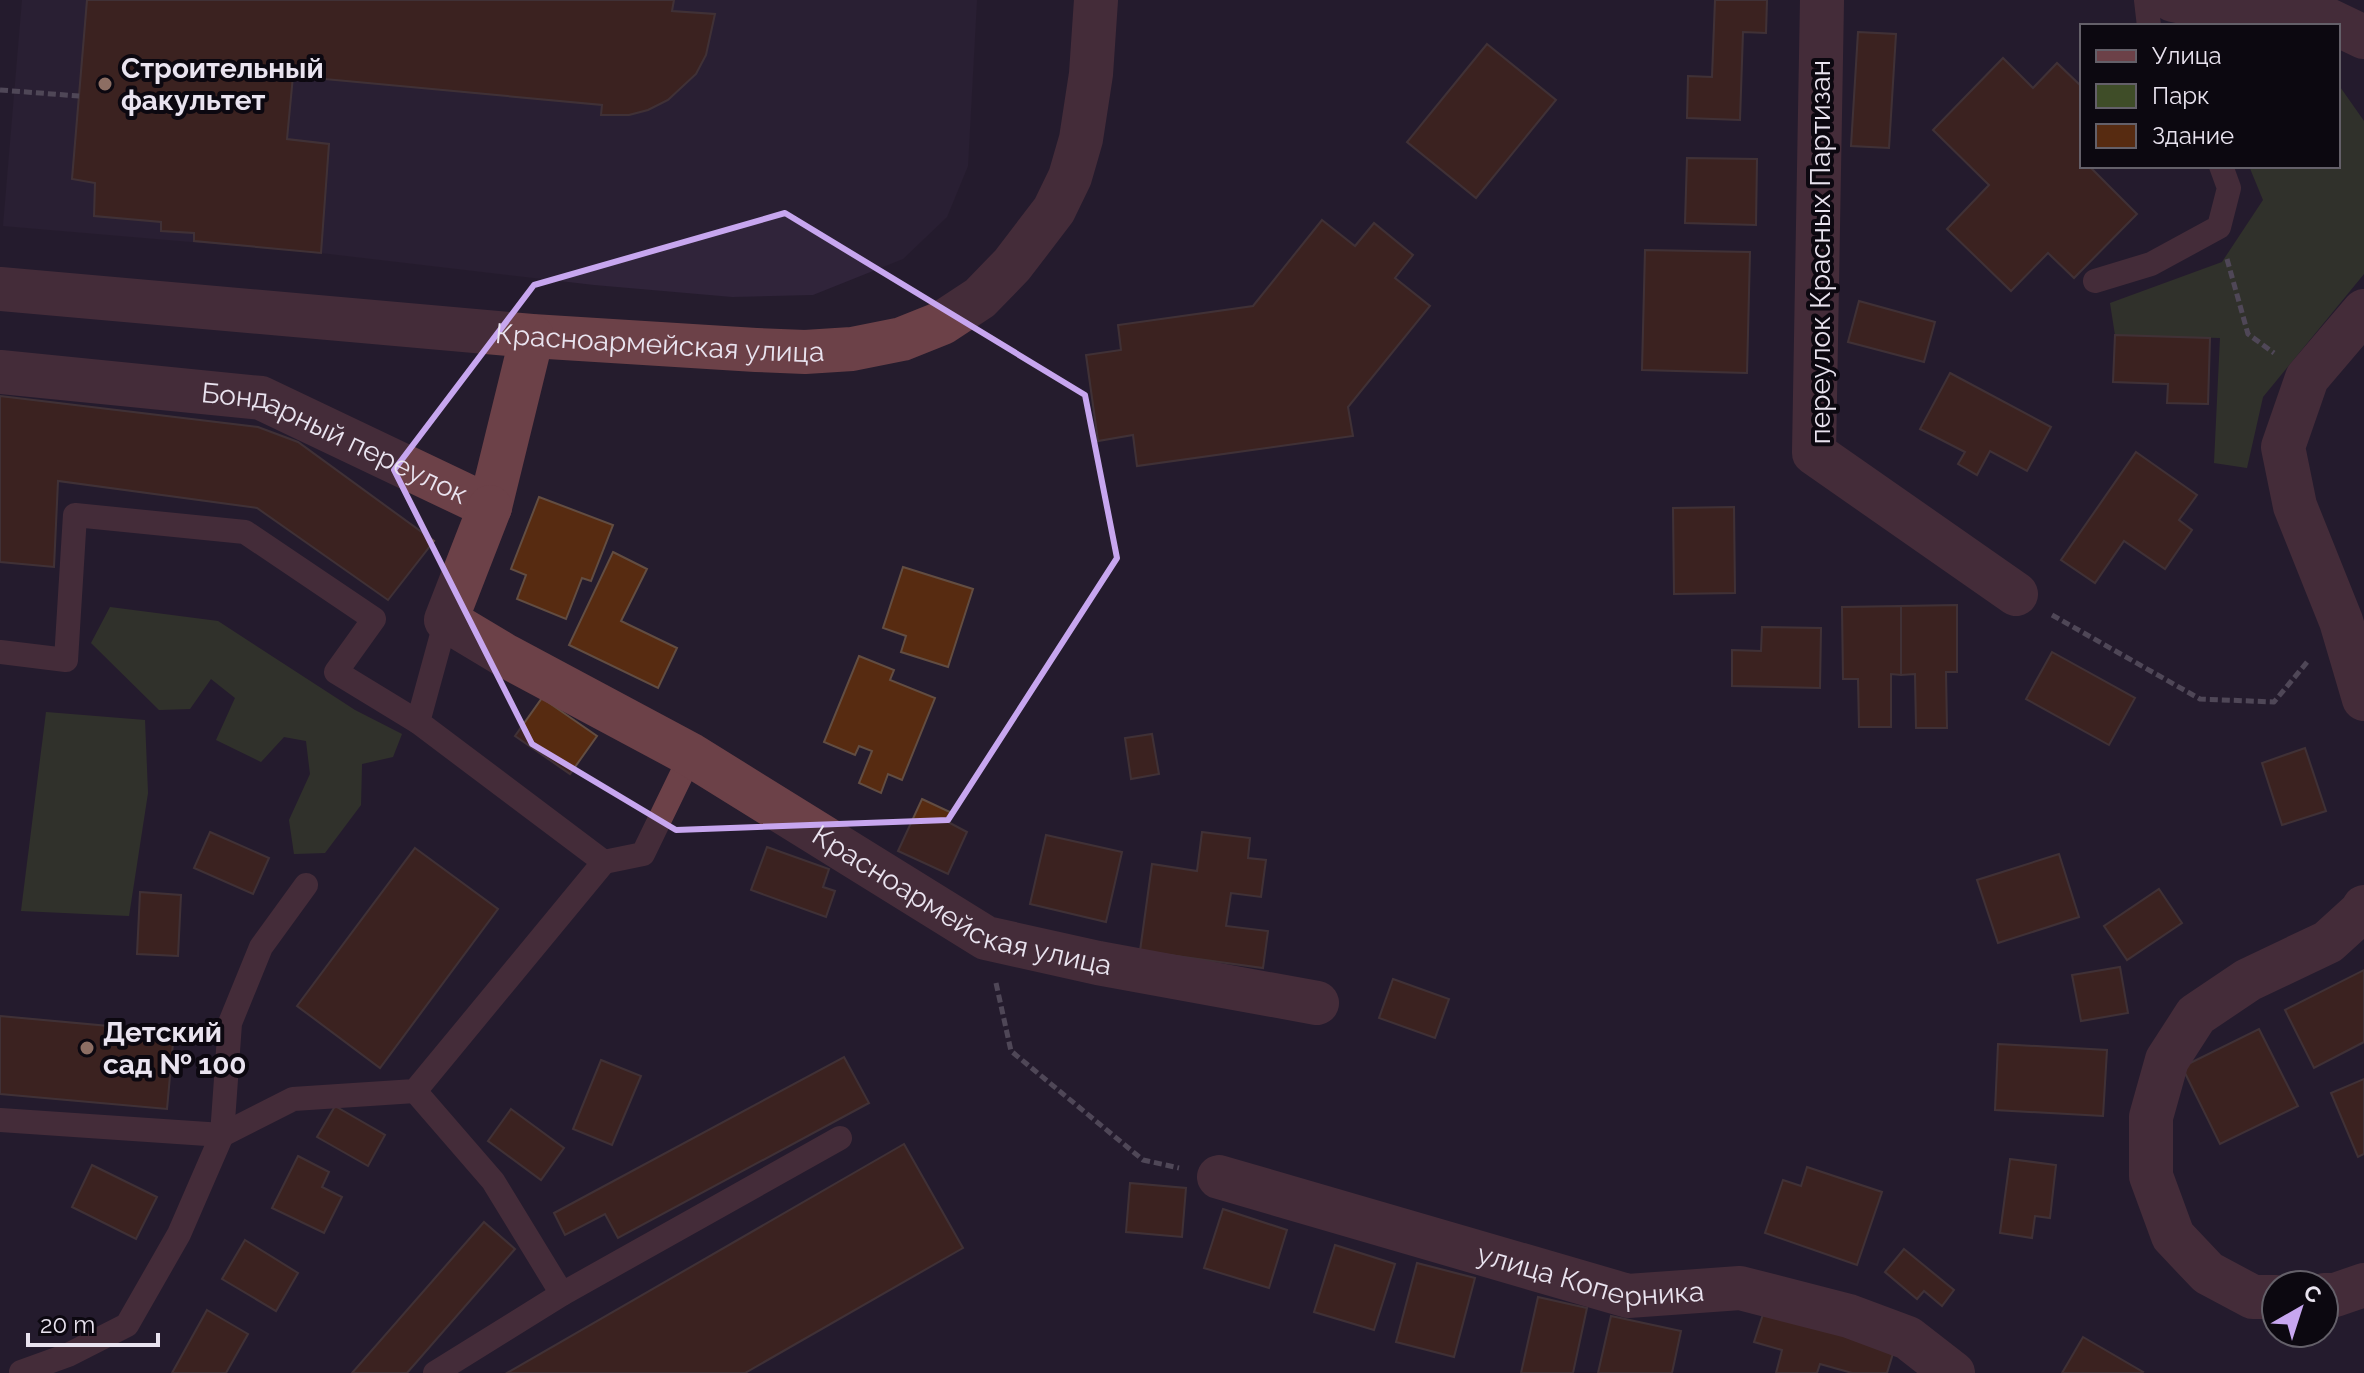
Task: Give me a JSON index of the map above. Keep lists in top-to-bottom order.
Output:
{
  "streets": {
    "street": [
      "переулок Красных Партизан",
      "Красноармейская улица",
      "Бондарный переулок",
      "улица Коперника"
    ]
  },
  "crossings": [
    ["Красноармейская улица", "Бондарный переулок"]
  ],
  "places": ["Строительный факультет", "Детский сад № 100"],
  "legend": ["Улица", "Парк", "Здание"],
  "scale_bar": "20 m",
  "north": "top right"
}
